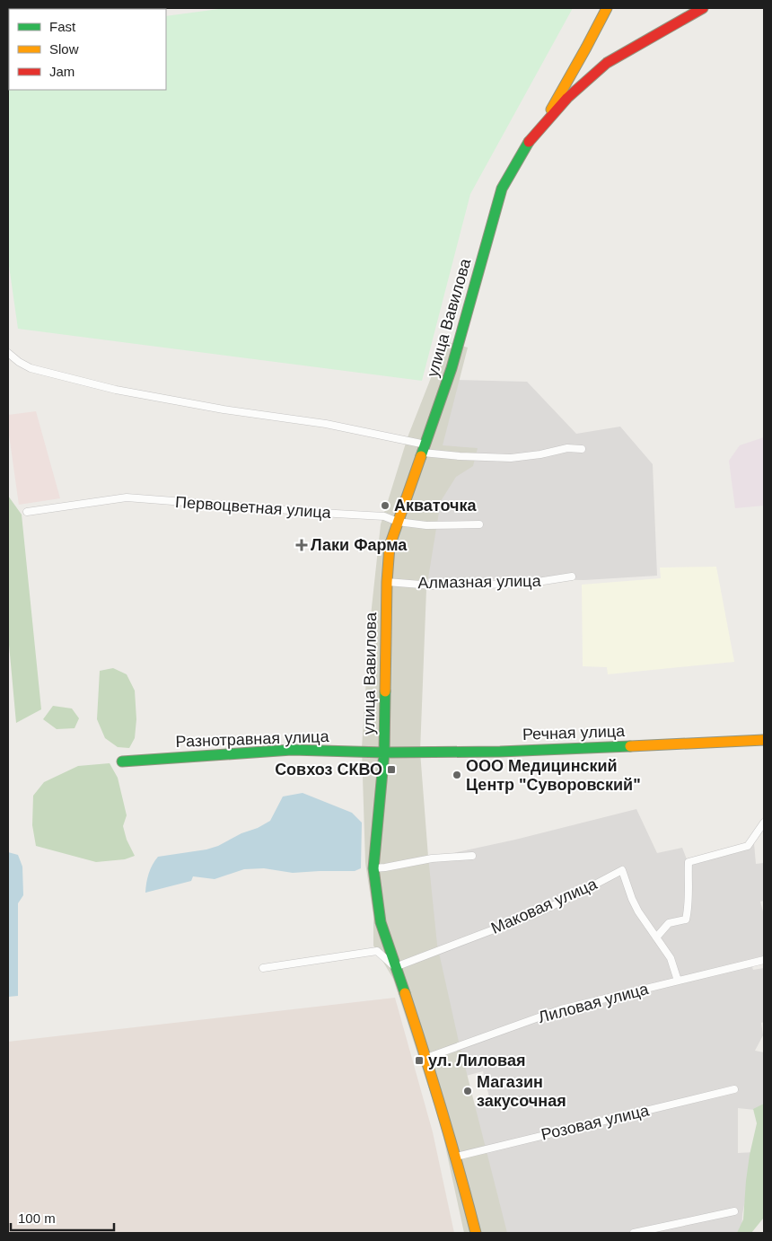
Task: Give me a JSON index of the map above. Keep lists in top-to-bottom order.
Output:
{
  "streets": {
    "street": [
      "улица Вавилова",
      "Первоцветная улица",
      "Алмазная улица",
      "Речная улица",
      "Разнотравная улица",
      "Маковая улица",
      "Лиловая улица",
      "Розовая улица"
    ]
  },
  "crossings": [
    ["улица Вавилова", "Первоцветная улица"],
    ["улица Вавилова", "Алмазная улица"],
    ["улица Вавилова", "Речная улица"],
    ["улица Вавилова", "Разнотравная улица"],
    ["улица Вавилова", "Маковая улица"],
    ["улица Вавилова", "Лиловая улица"],
    ["улица Вавилова", "Розовая улица"],
    ["Речная улица", "Разнотравная улица"],
    ["Маковая улица", "Лиловая улица"]
  ],
  "places": {
    "other": ["Акваточка", "ООО Медицинский Центр \"Суворовский\"", "Магазин закусочная"],
    "health": ["Лаки Фарма"],
    "transit": ["Совхоз СКВО", "ул. Лиловая"]
  },
  "legend": ["Fast", "Slow", "Jam"],
  "scale_bar": "100 m"
}
